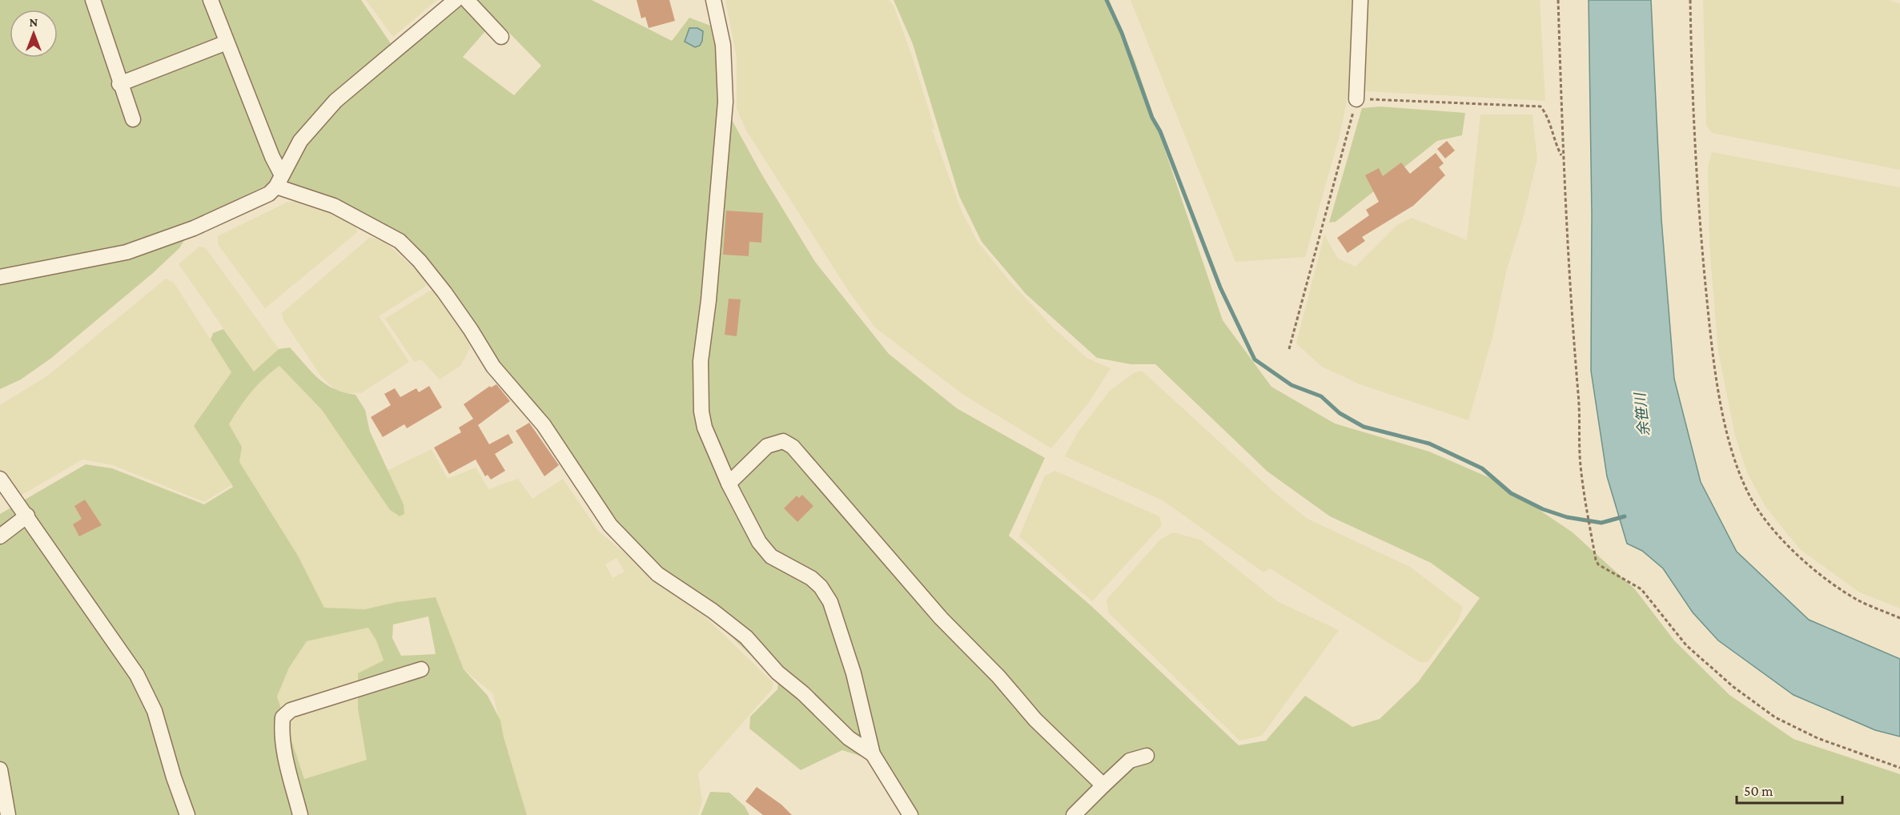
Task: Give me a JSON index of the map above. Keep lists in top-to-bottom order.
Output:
{
  "water": ["余笹川"],
  "scale_bar": "50 m",
  "north": "top"
}
